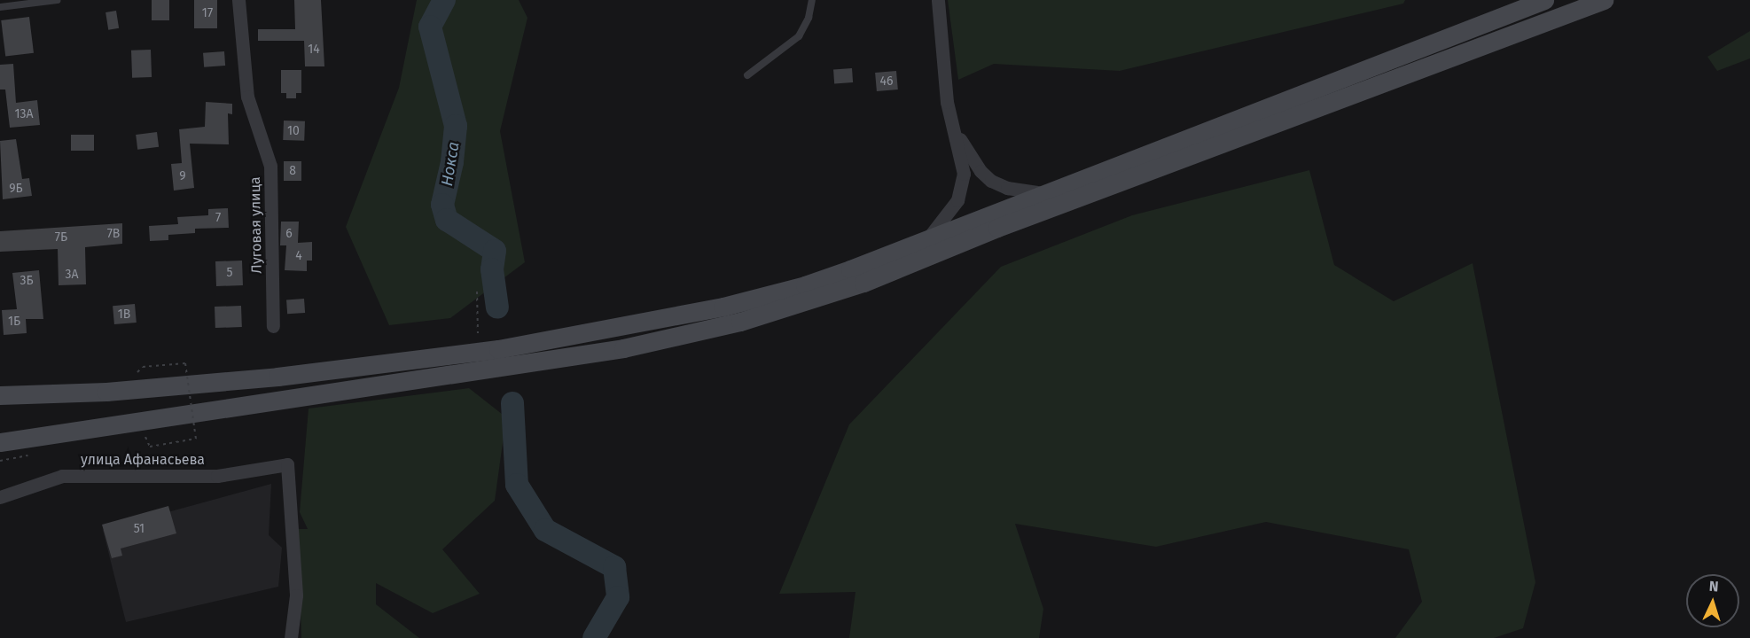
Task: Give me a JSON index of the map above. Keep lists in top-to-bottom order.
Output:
{
  "streets": {
    "street": ["Луговая улица", "улица Афанасьева"]
  },
  "water": ["Нокса"],
  "house_numbers": [
    "17",
    "14",
    "46",
    "13А",
    "10",
    "8",
    "9",
    "9Б",
    "7",
    "7В",
    "6",
    "7Б",
    "4",
    "5",
    "3А",
    "3Б",
    "1В",
    "1Б",
    "51"
  ],
  "north": "top"
}
